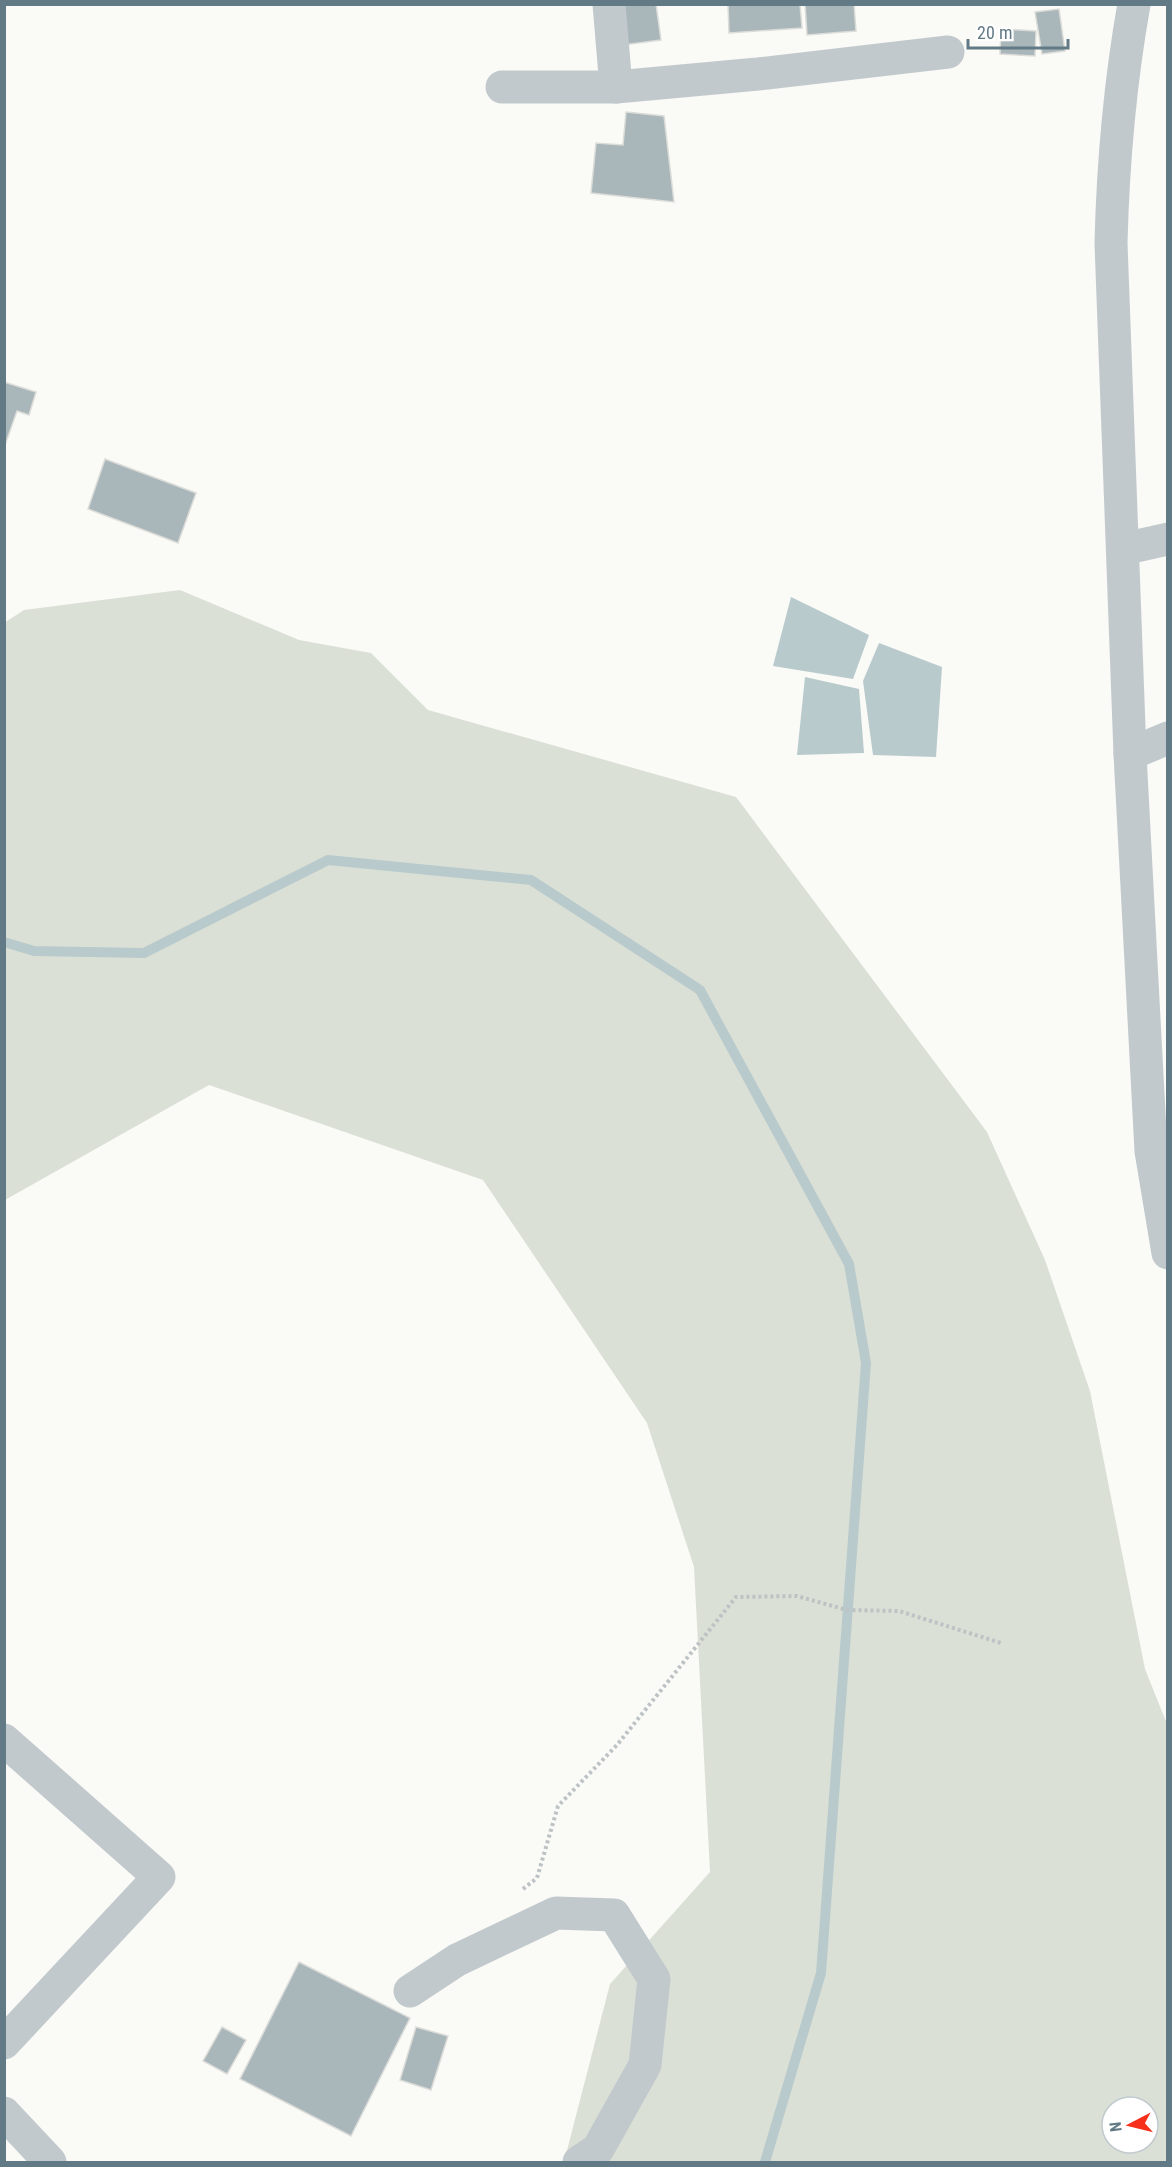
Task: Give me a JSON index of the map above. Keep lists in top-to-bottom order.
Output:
{
  "scale_bar": "20 m",
  "north": "left"
}
